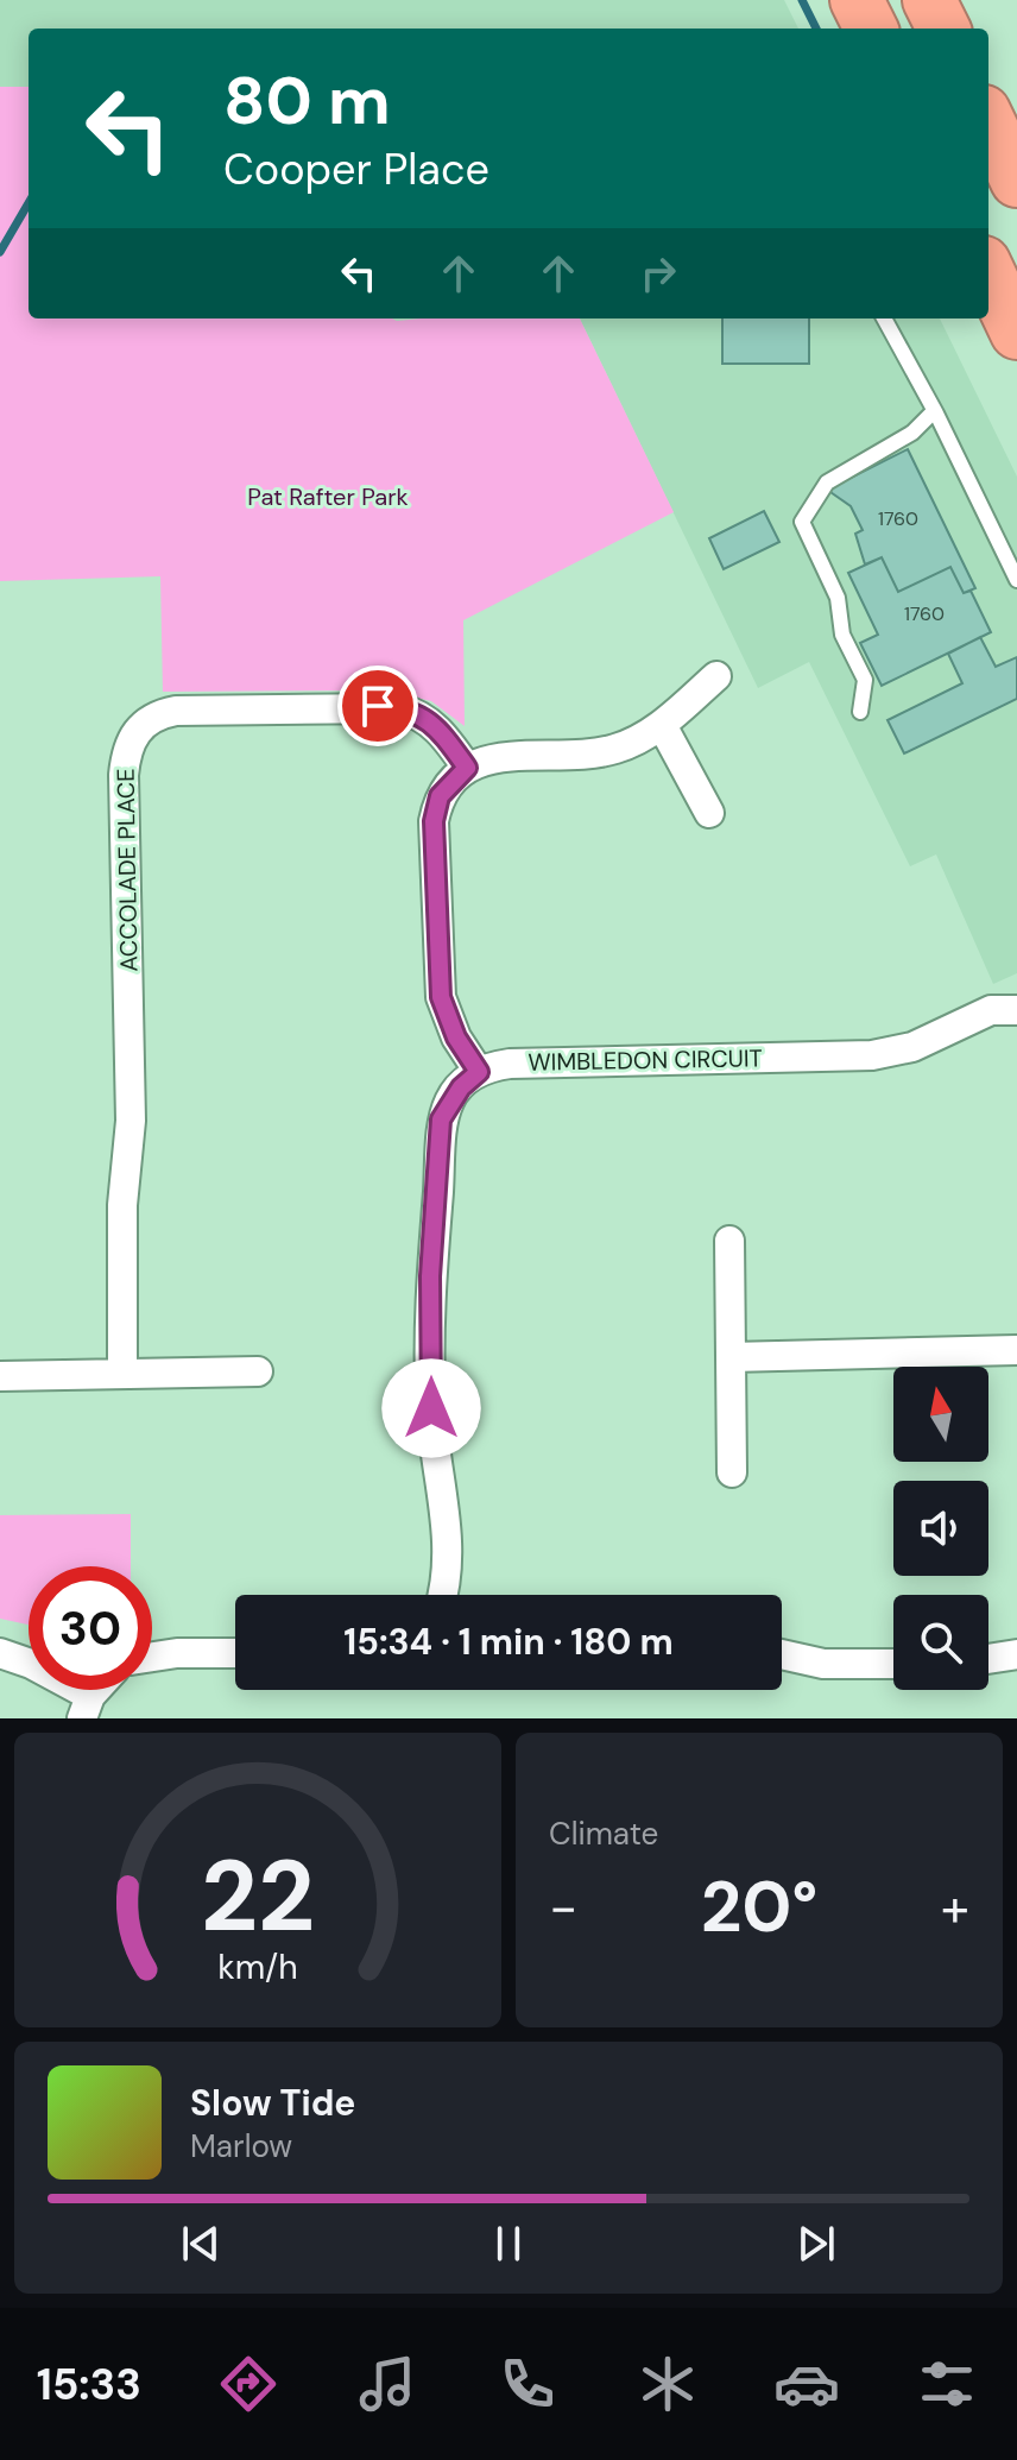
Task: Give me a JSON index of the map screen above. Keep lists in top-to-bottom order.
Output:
{
  "streets": {
    "street": ["ACCOLADE PLACE", "WIMBLEDON CIRCUIT"]
  },
  "parks": ["Pat Rafter Park"],
  "house_numbers": ["1760", "1760"],
  "north": "top",
  "page": {
    "turn": ["80 m", "Cooper Place"],
    "limit": "30",
    "trip": "15:34 · 1 min · 180 m",
    "tile": "Climate",
    "heat": ["−", "20°", "+"],
    "song": ["Slow Tide", "Marlow"],
    "tabs": "15:33",
    "gauge": ["22", "km/h"]
  }
}
